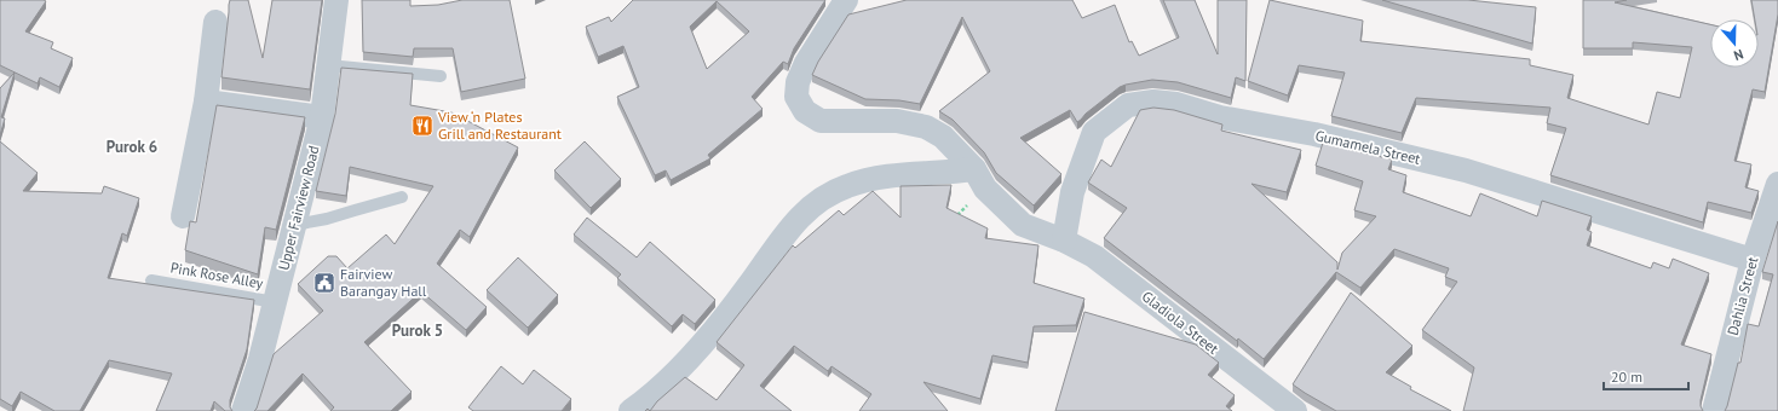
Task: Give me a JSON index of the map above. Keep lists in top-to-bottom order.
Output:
{
  "streets": {
    "street": [
      "Gumamela Street",
      "Upper Fairview Road",
      "Dahlia Street",
      "Gladiola Street"
    ],
    "lane": ["Pink Rose Alley"]
  },
  "crossings": [
    ["Gumamela Street", "Dahlia Street"],
    ["Gumamela Street", "Gladiola Street"],
    ["Upper Fairview Road", "Pink Rose Alley"]
  ],
  "districts": ["Purok 6", "Purok 5"],
  "places": {
    "restaurant": ["View ‘n Plates Grill and Restaurant"],
    "public building": ["Fairview Barangay Hall"]
  },
  "scale_bar": "20 m",
  "north": "bottom"
}
